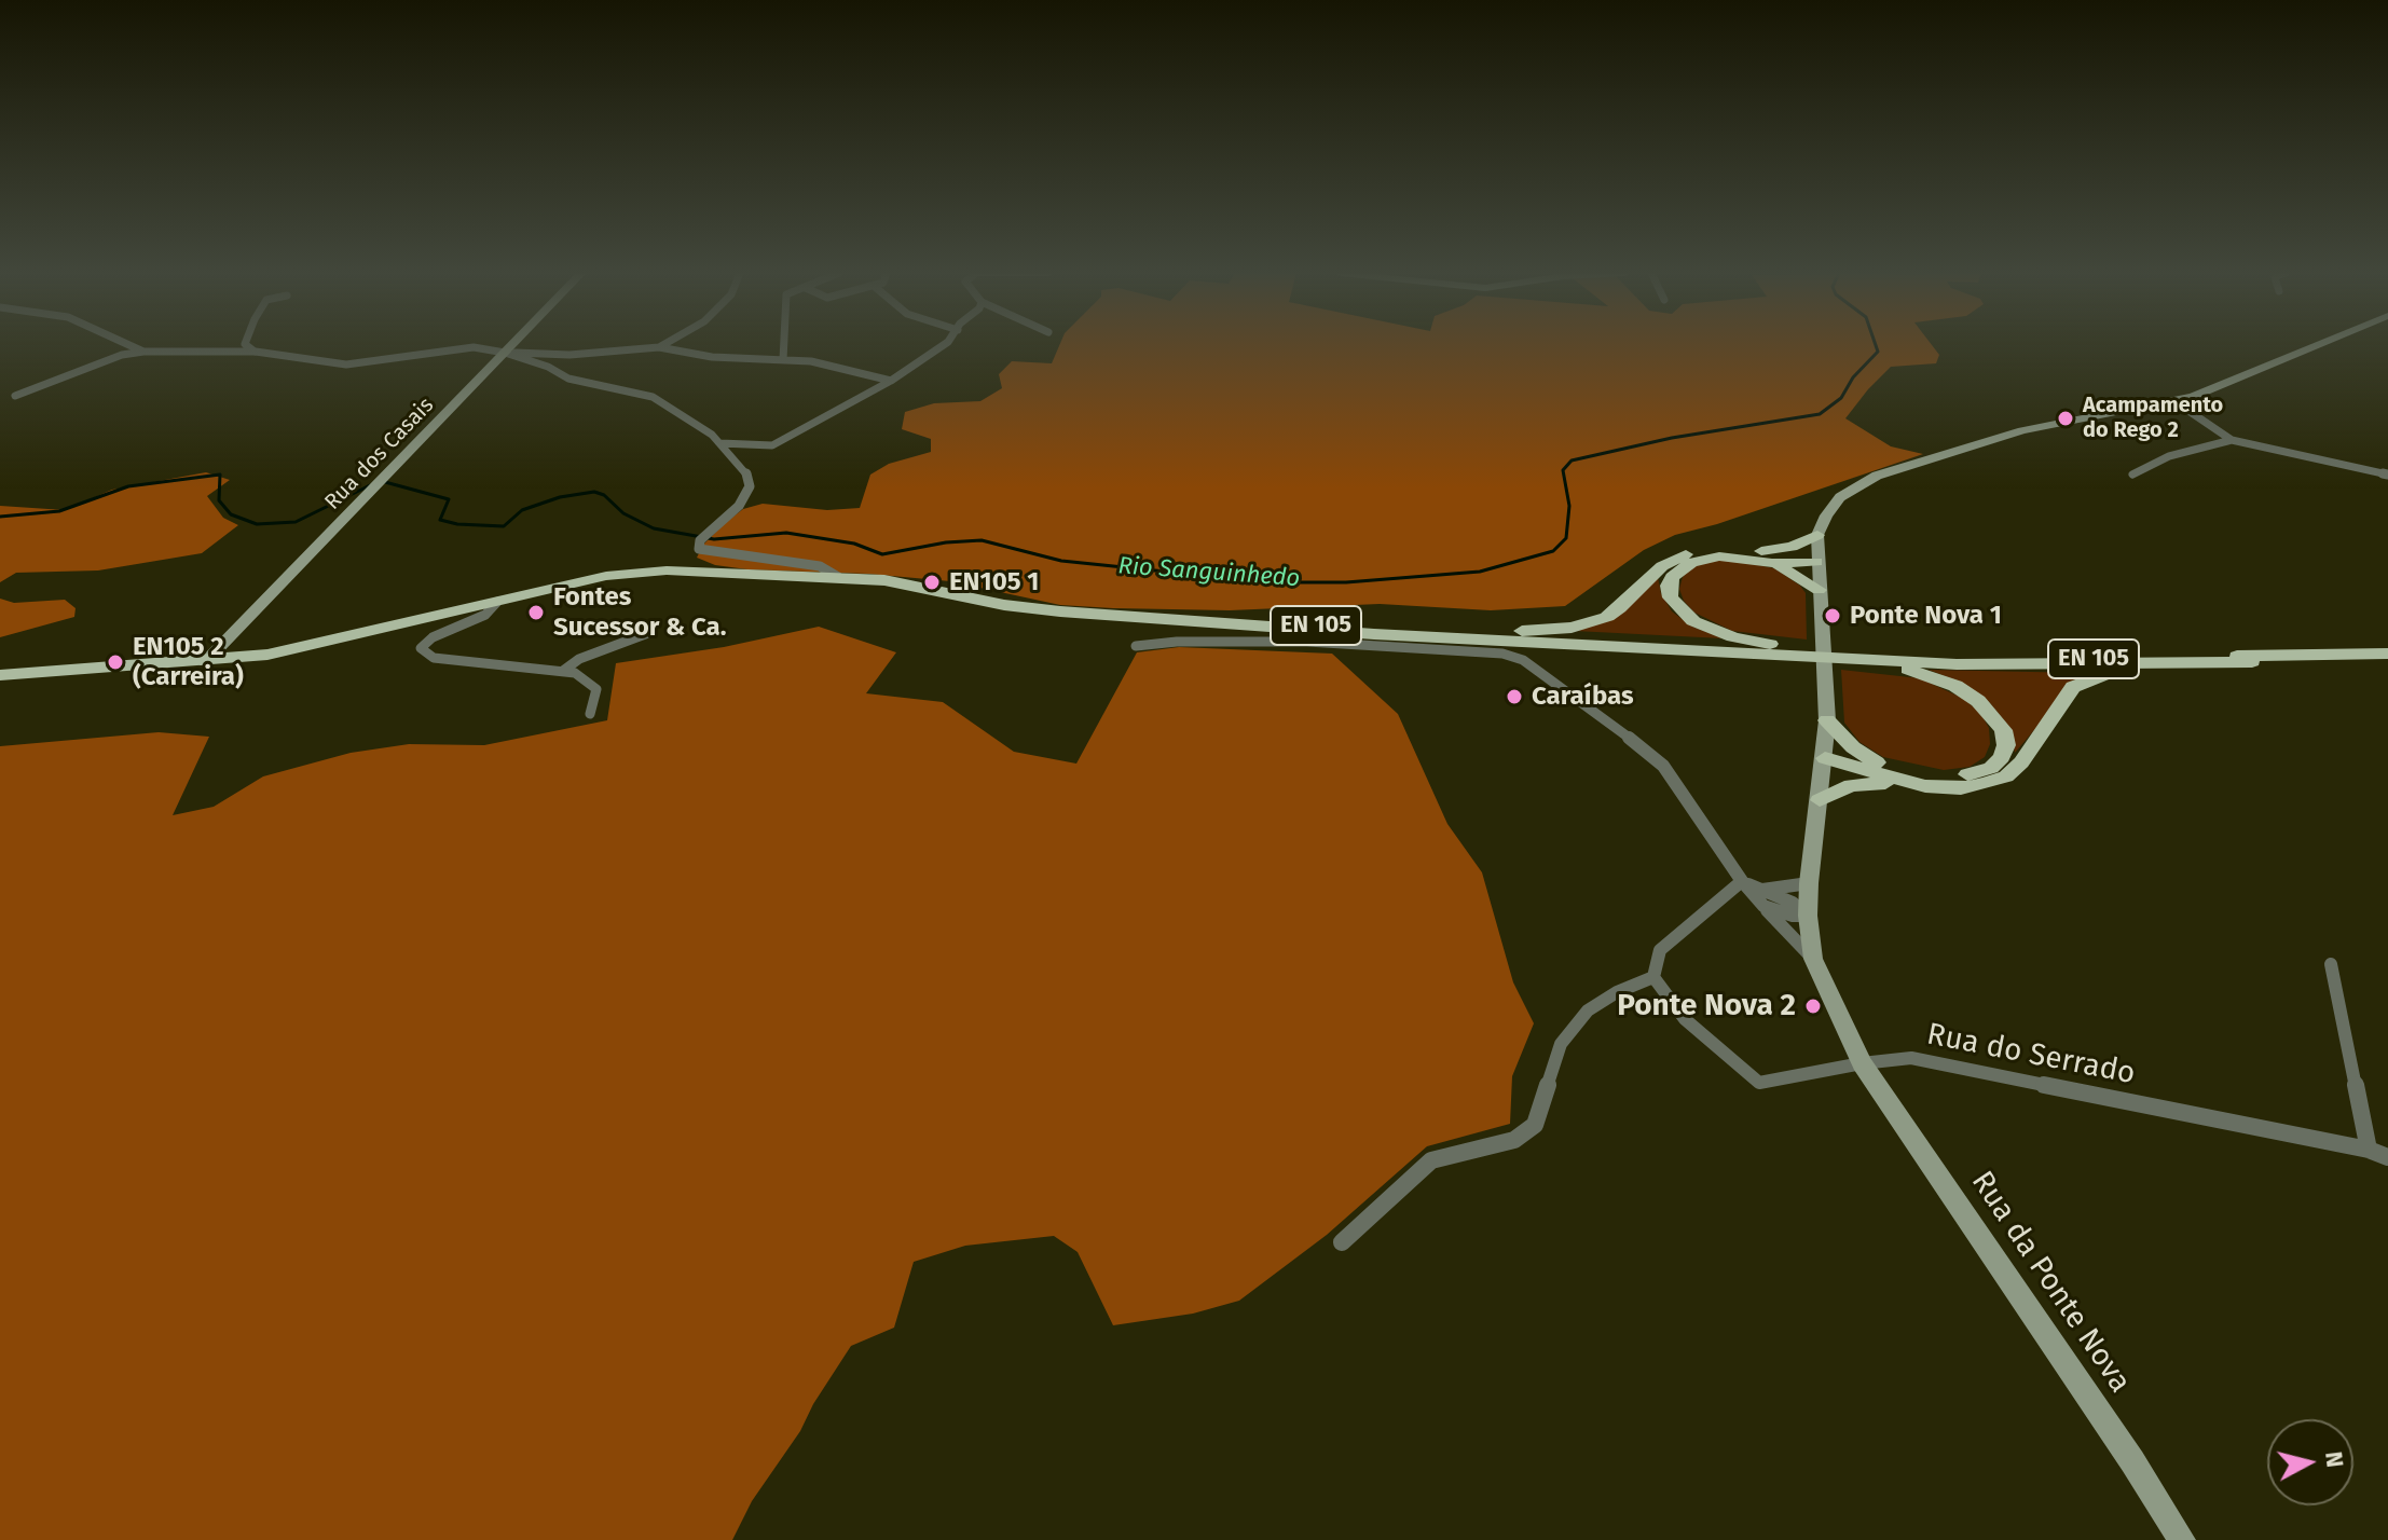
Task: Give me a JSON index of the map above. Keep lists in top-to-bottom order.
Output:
{
  "streets": {
    "main road": ["EN 105"],
    "street": ["Rua dos Casais", "Rua do Serrado", "Rua da Ponte Nova"]
  },
  "crossings": [
    ["Rua dos Casais", "EN 105"],
    ["Rua do Serrado", "Rua da Ponte Nova"]
  ],
  "water": ["Rio Sanguinhedo"],
  "places": [
    "Acampamento do Rego 2",
    "EN105 1",
    "Fontes Sucessor & Ca.",
    "Ponte Nova 1",
    "EN105 2 (Carreira)",
    "Caraíbas",
    "Ponte Nova 2"
  ],
  "north": "right"
}
